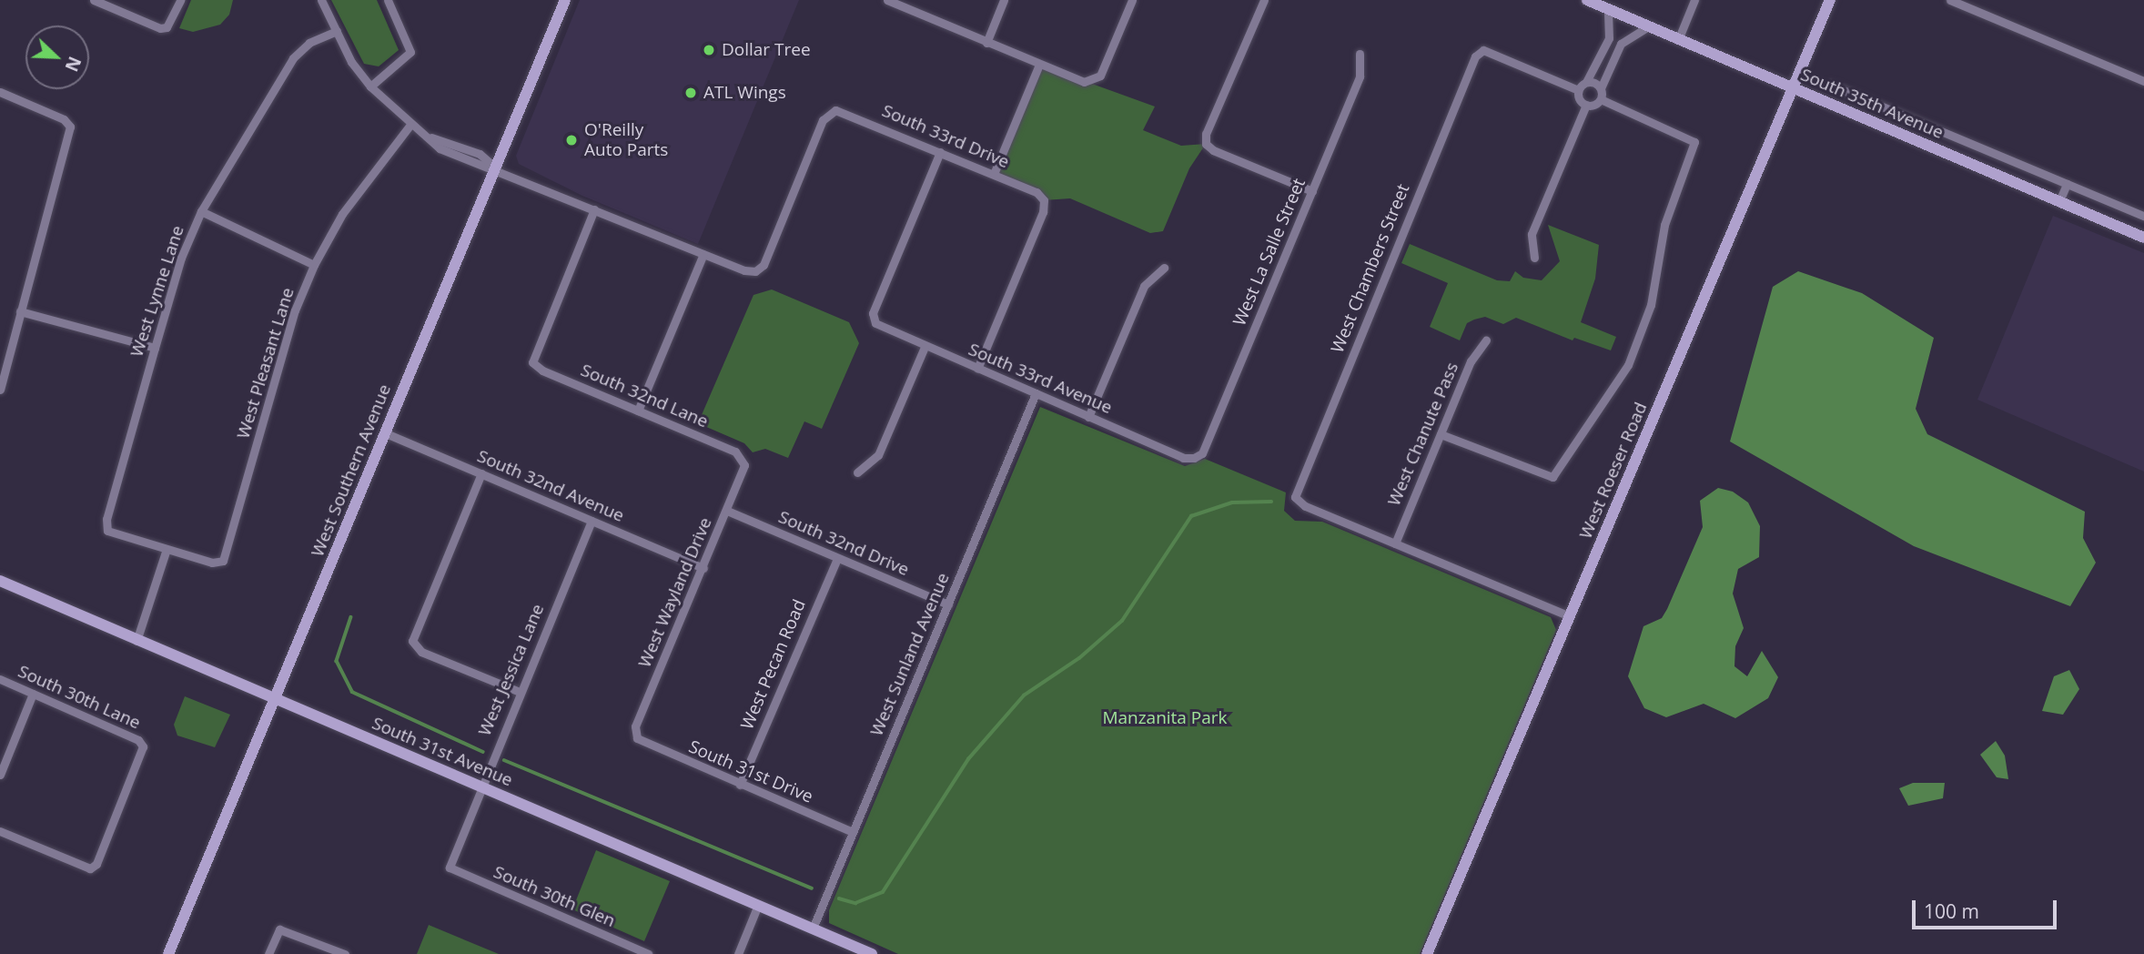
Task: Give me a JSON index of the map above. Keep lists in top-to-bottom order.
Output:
{
  "streets": {
    "street": [
      "South 35th Avenue",
      "South 33rd Drive",
      "West La Salle Street",
      "West Chambers Street",
      "West Lynne Lane",
      "West Pleasant Lane",
      "South 33rd Avenue",
      "South 32nd Lane",
      "West Chanute Pass",
      "West Southern Avenue",
      "West Roeser Road",
      "South 32nd Avenue",
      "South 32nd Drive",
      "West Wayland Drive",
      "West Sunland Avenue",
      "West Pecan Road",
      "West Jessica Lane",
      "South 30th Lane",
      "South 31st Avenue",
      "South 31st Drive",
      "South 30th Glen"
    ]
  },
  "crossings": [
    ["South 35th Avenue", "West Roeser Road"],
    ["South 33rd Drive", "South 33rd Avenue"],
    ["West La Salle Street", "South 33rd Avenue"],
    ["West Chambers Street", "West Chanute Pass"],
    ["West Lynne Lane", "West Pleasant Lane"],
    ["South 33rd Avenue", "West Sunland Avenue"],
    ["South 32nd Lane", "West Wayland Drive"],
    ["West Southern Avenue", "South 32nd Avenue"],
    ["West Southern Avenue", "South 31st Avenue"],
    ["South 32nd Avenue", "West Wayland Drive"],
    ["South 32nd Avenue", "West Jessica Lane"],
    ["South 32nd Drive", "West Wayland Drive"],
    ["South 32nd Drive", "West Sunland Avenue"],
    ["South 32nd Drive", "West Pecan Road"],
    ["West Wayland Drive", "South 31st Drive"],
    ["West Sunland Avenue", "South 31st Avenue"],
    ["West Sunland Avenue", "South 31st Drive"],
    ["West Pecan Road", "South 31st Drive"],
    ["West Jessica Lane", "South 31st Avenue"],
    ["West Jessica Lane", "South 30th Glen"]
  ],
  "parks": ["Manzanita Park"],
  "places": ["Dollar Tree", "ATL Wings", "O'Reilly Auto Parts"],
  "scale_bar": "100 m",
  "north": "bottom right"
}
